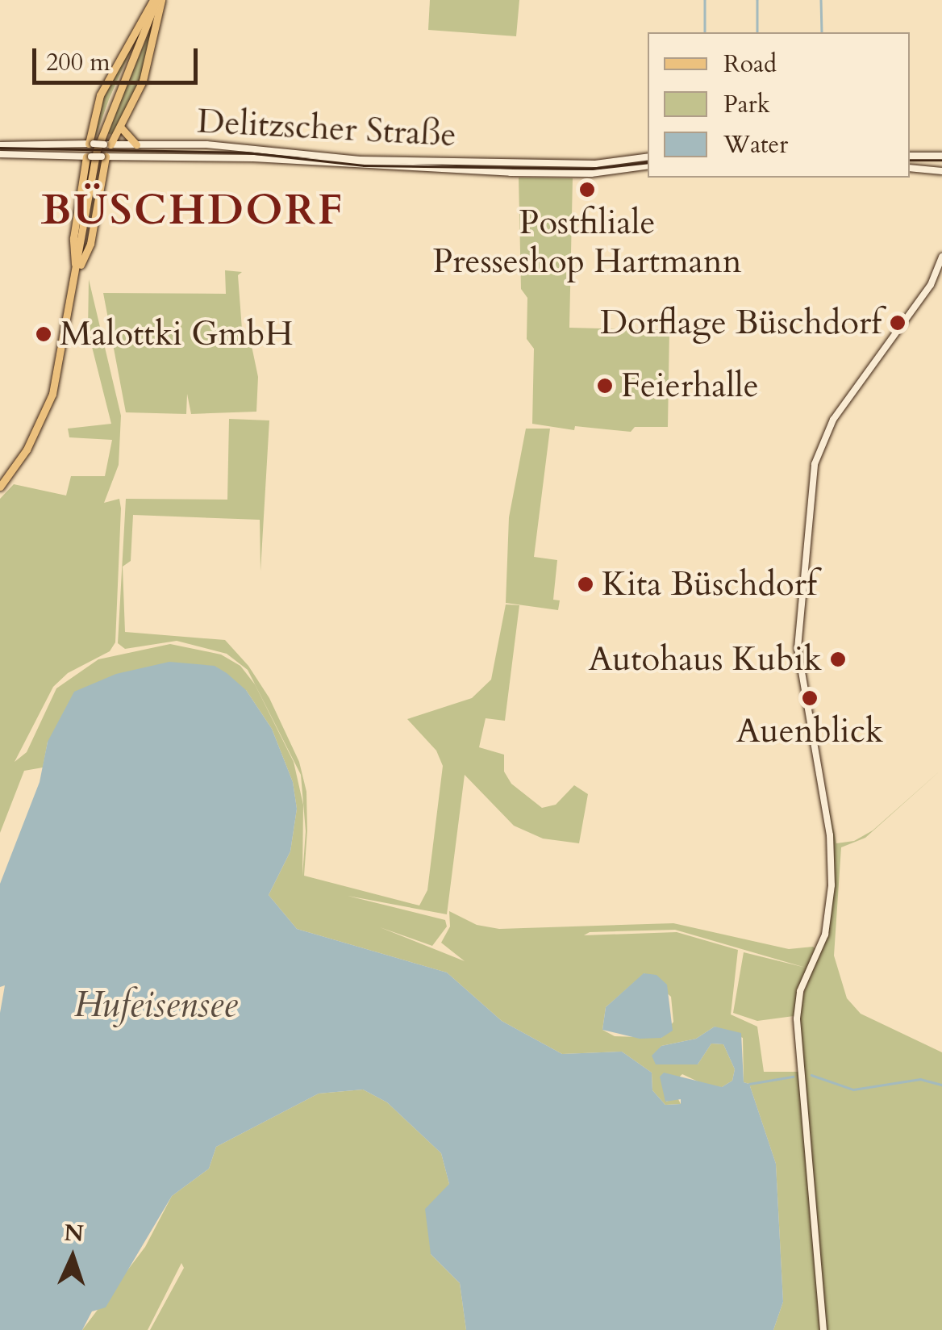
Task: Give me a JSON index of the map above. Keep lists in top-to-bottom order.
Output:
{
  "streets": {
    "main road": ["Delitzscher Straße"]
  },
  "districts": ["BÜSCHDORF"],
  "water": ["Hufeisensee"],
  "places": [
    "Postfiliale Presseshop Hartmann",
    "Dorflage Büschdorf",
    "Malottki GmbH",
    "Feierhalle",
    "Kita Büschdorf",
    "Autohaus Kubik",
    "Auenblick"
  ],
  "legend": ["Road", "Park", "Water"],
  "scale_bar": "200 m",
  "north": "top"
}
